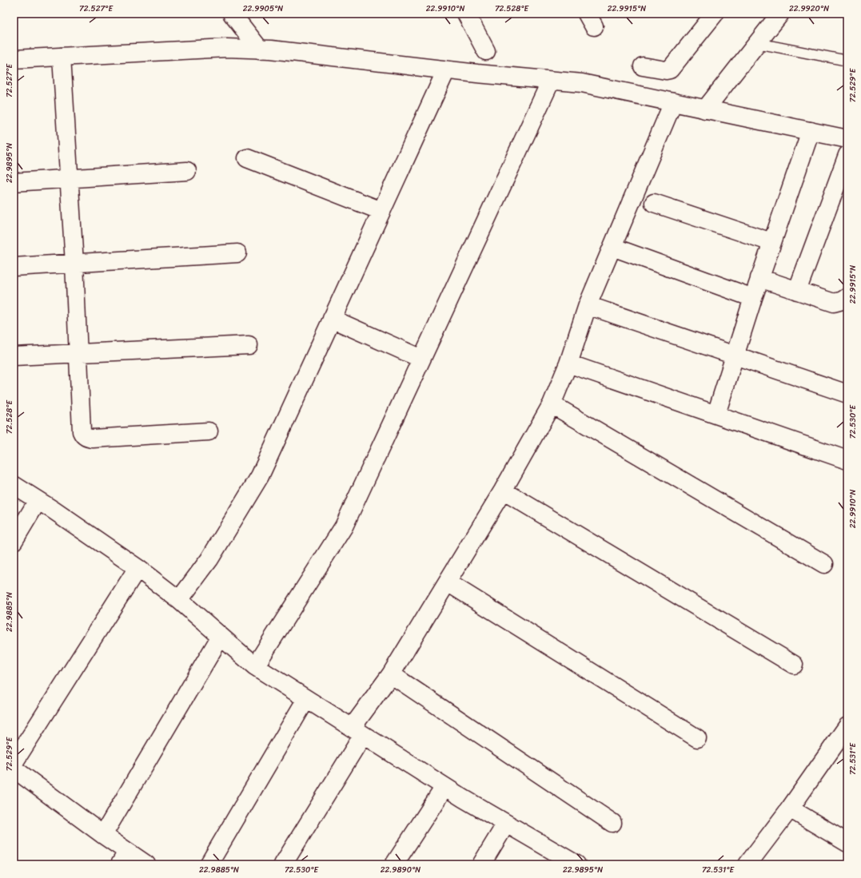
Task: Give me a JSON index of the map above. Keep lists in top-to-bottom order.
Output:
{
  "coordinates": [
    "72.527°E",
    "22.9905°N",
    "22.9910°N",
    "72.528°E",
    "22.9915°N",
    "22.9920°N",
    "72.529°E",
    "22.9895°N",
    "72.530°E",
    "22.9885°N",
    "72.531°E",
    "22.9890°N"
  ]
}
